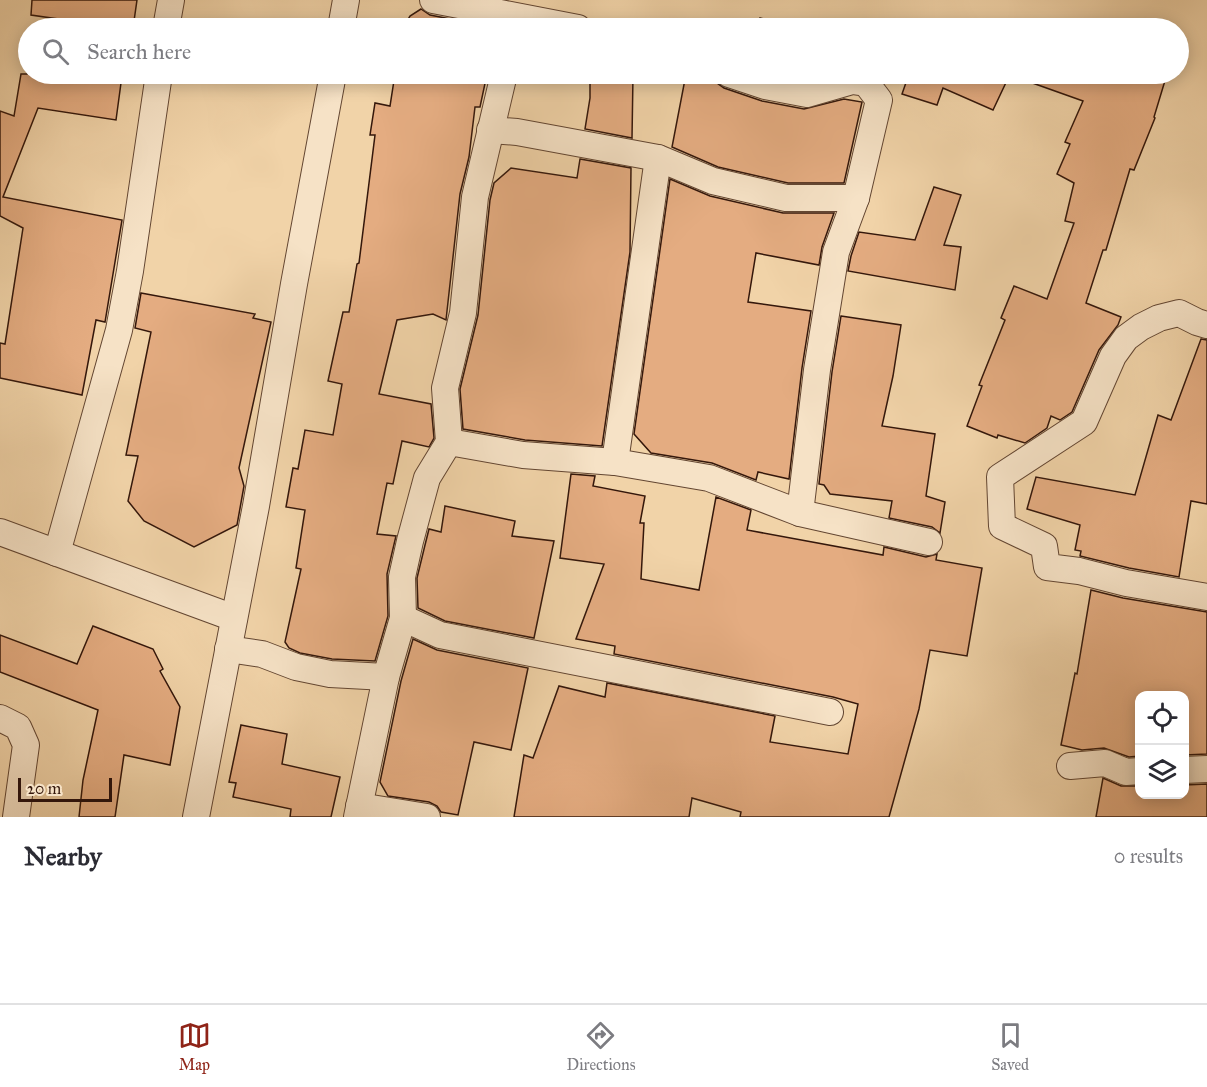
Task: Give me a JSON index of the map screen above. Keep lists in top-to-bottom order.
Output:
{
  "scale_bar": "20 m",
  "page": {
    "search": "Search here",
    "scale": "20 m",
    "heading": ["Nearby", "0 results"],
    "nav": ["Map", "Directions", "Saved"]
  }
}
